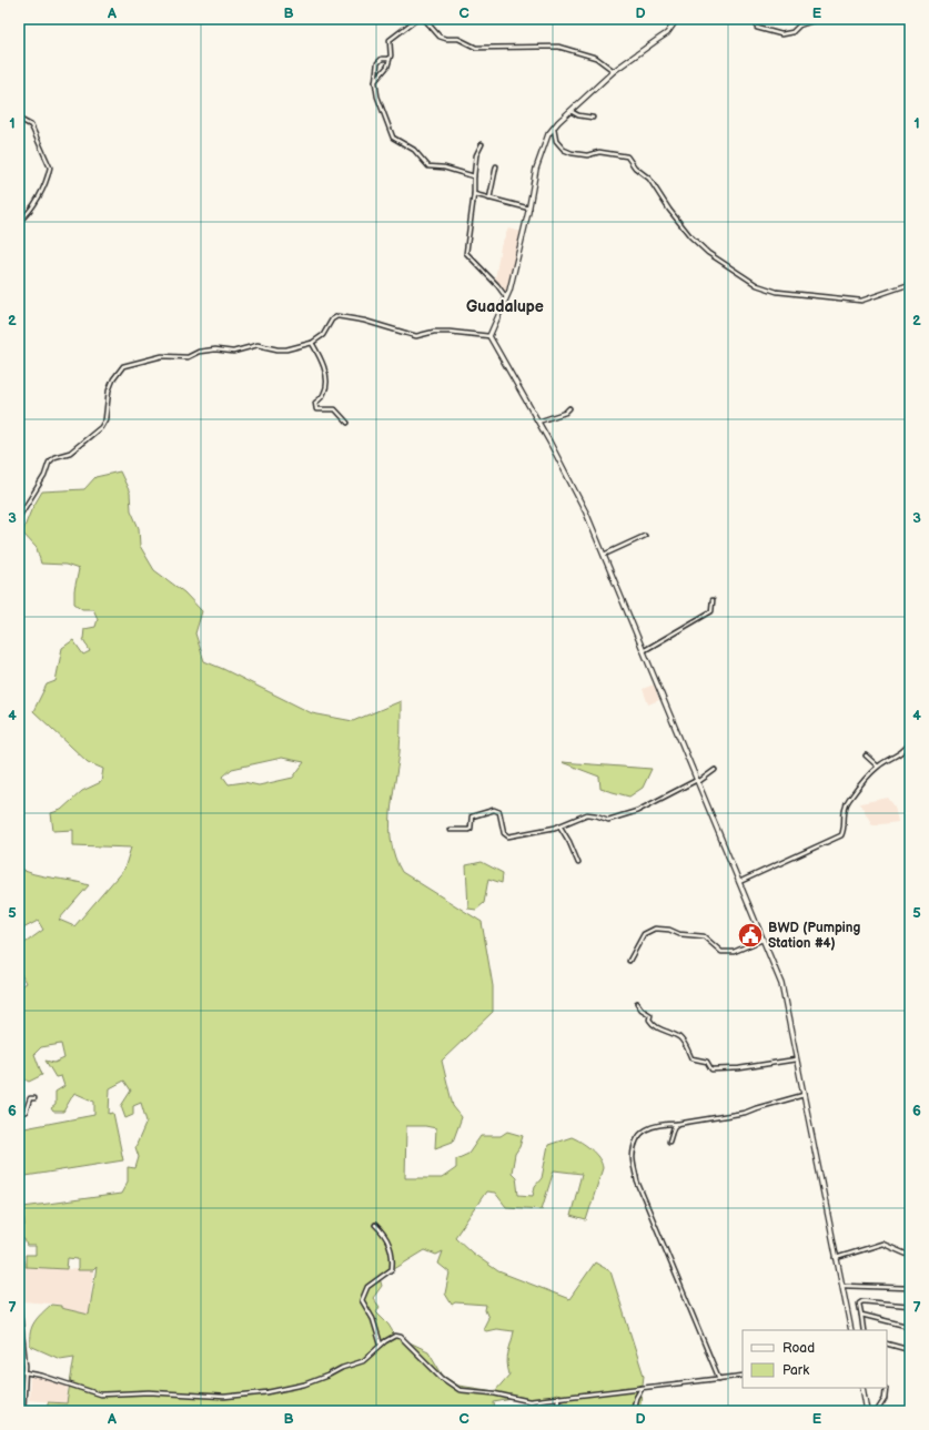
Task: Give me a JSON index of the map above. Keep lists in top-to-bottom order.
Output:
{
  "districts": ["Guadalupe"],
  "places": {
    "public building": ["BWD (Pumping Station #4)"]
  },
  "legend": ["Road", "Park"],
  "grid": {
    "columns": [
      "A",
      "B",
      "C",
      "D",
      "E"
    ],
    "rows": [
      "1",
      "2",
      "3",
      "4",
      "5",
      "6",
      "7"
    ]
  }
}
